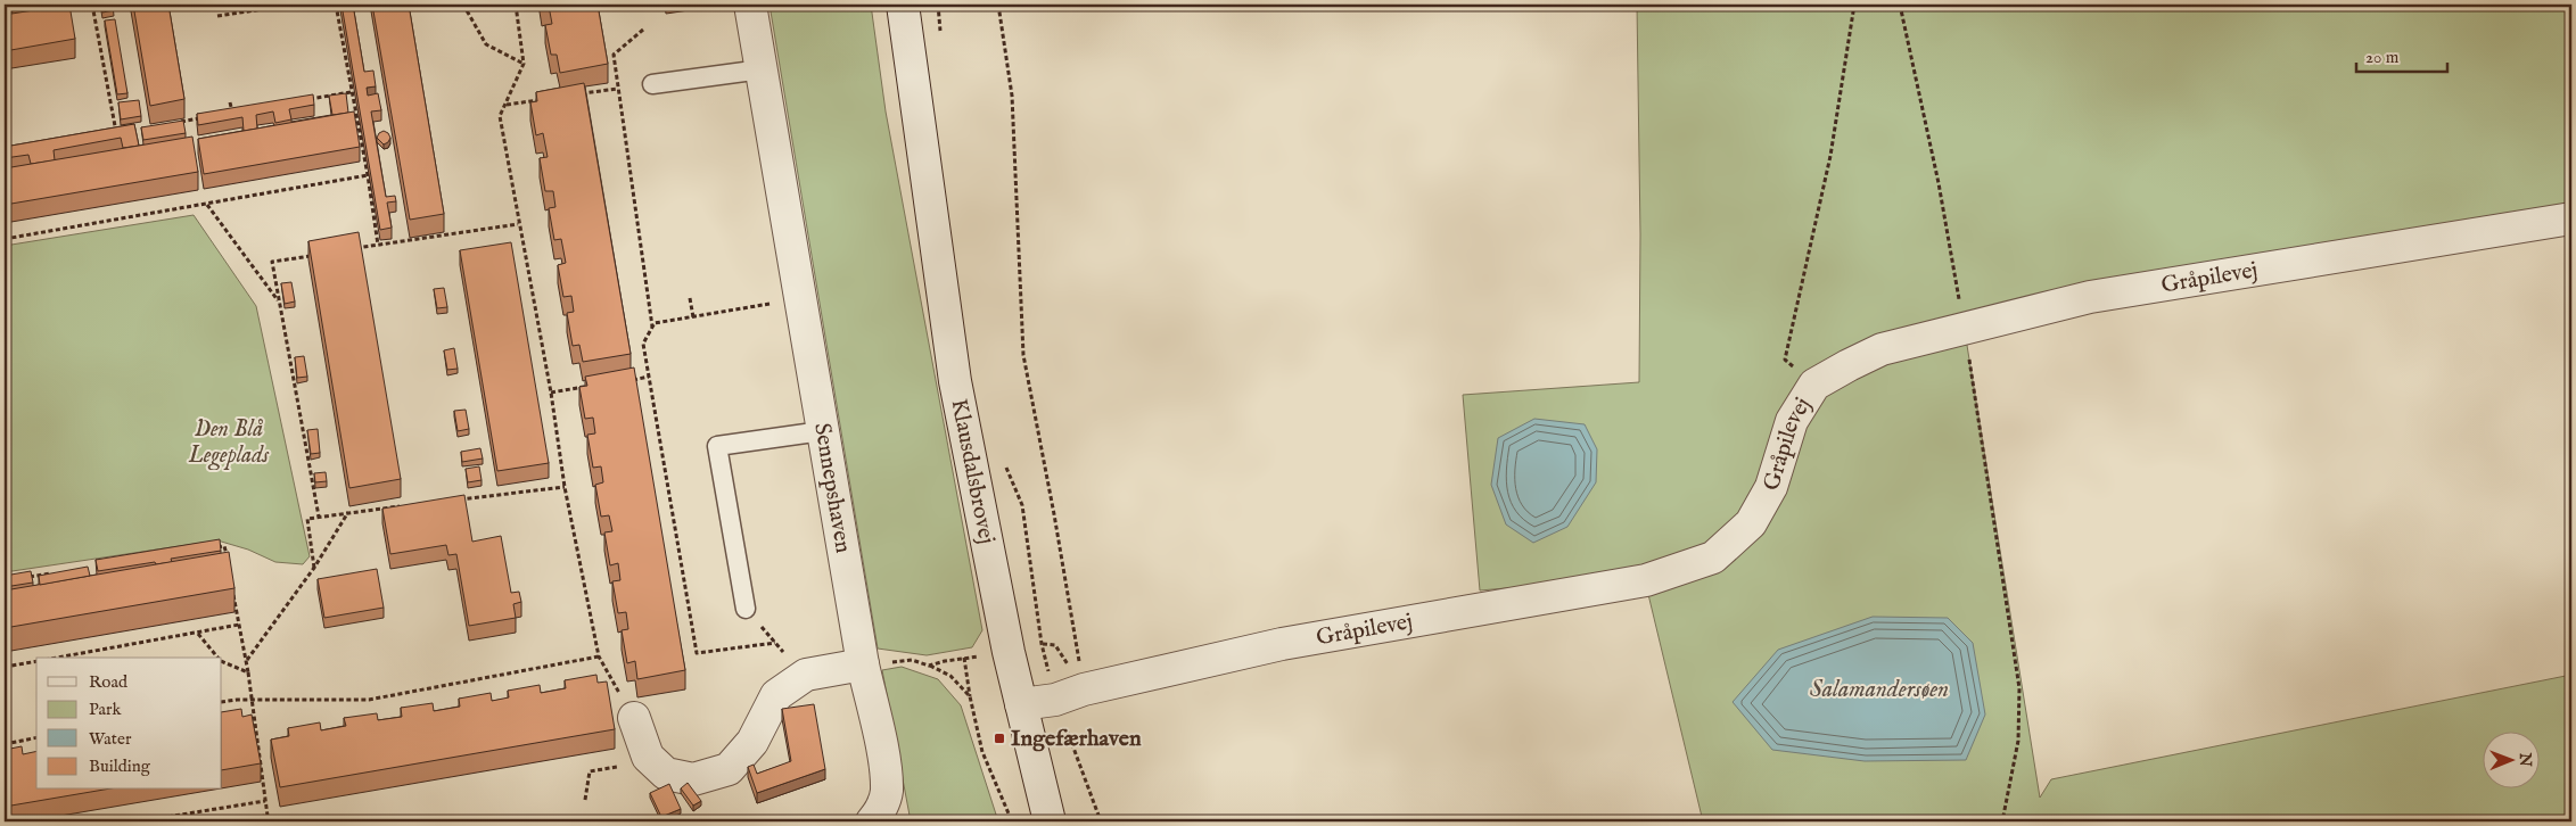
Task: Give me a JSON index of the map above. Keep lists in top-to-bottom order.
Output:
{
  "streets": {
    "street": ["Gråpilevej", "Klausdalsbrovej", "Sennepshaven"]
  },
  "crossings": [
    ["Gråpilevej", "Klausdalsbrovej"]
  ],
  "water": ["Salamandersøen"],
  "parks": ["Den Blå Legeplads"],
  "places": {
    "transit": ["Ingefærhaven"]
  },
  "legend": [
    "Road",
    "Park",
    "Water",
    "Building"
  ],
  "scale_bar": "20 m",
  "north": "right"
}
